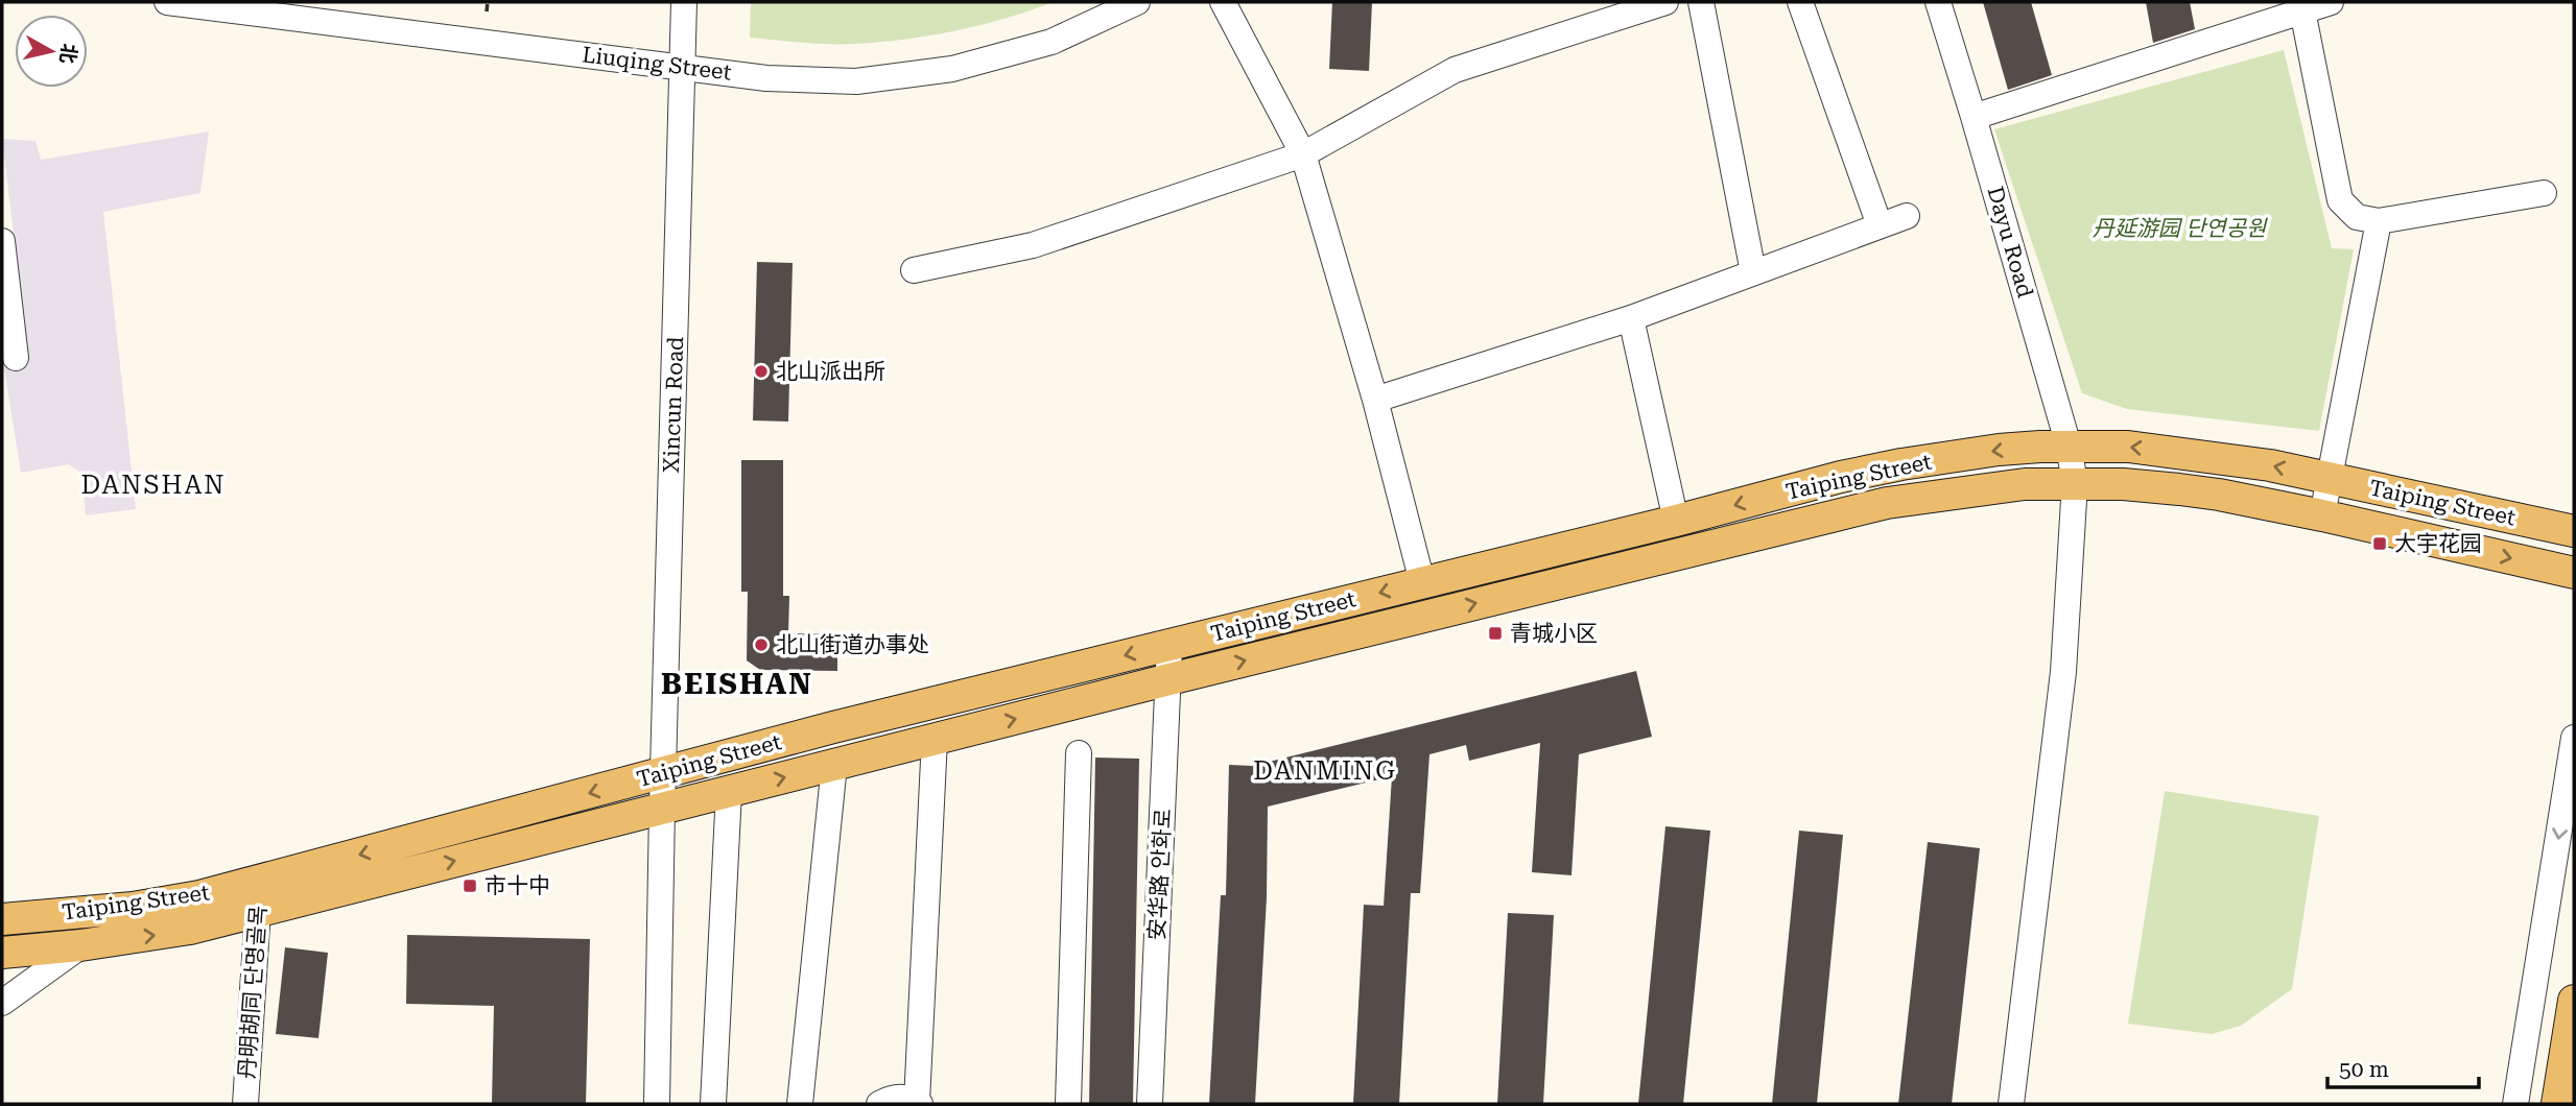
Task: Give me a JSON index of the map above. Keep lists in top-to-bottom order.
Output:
{
  "streets": {
    "main road": ["Taiping Street"],
    "street": [
      "Liuqing Street",
      "Dayu Road",
      "Xincun Road",
      "安华路 안화로",
      "丹明胡同 단명골목"
    ]
  },
  "crossings": [
    ["Liuqing Street", "Xincun Road"],
    ["Dayu Road", "Taiping Street"],
    ["Xincun Road", "Taiping Street"],
    ["Taiping Street", "安华路 안화로"],
    ["Taiping Street", "丹明胡同 단명골목"]
  ],
  "districts": ["DANSHAN", "BEISHAN", "DANMING"],
  "parks": ["丹延游园 단연공원"],
  "places": {
    "other": ["北山派出所", "北山街道办事处"],
    "transit": ["大宇花园", "青城小区", "市十中"]
  },
  "scale_bar": "50 m",
  "north": "right"
}
